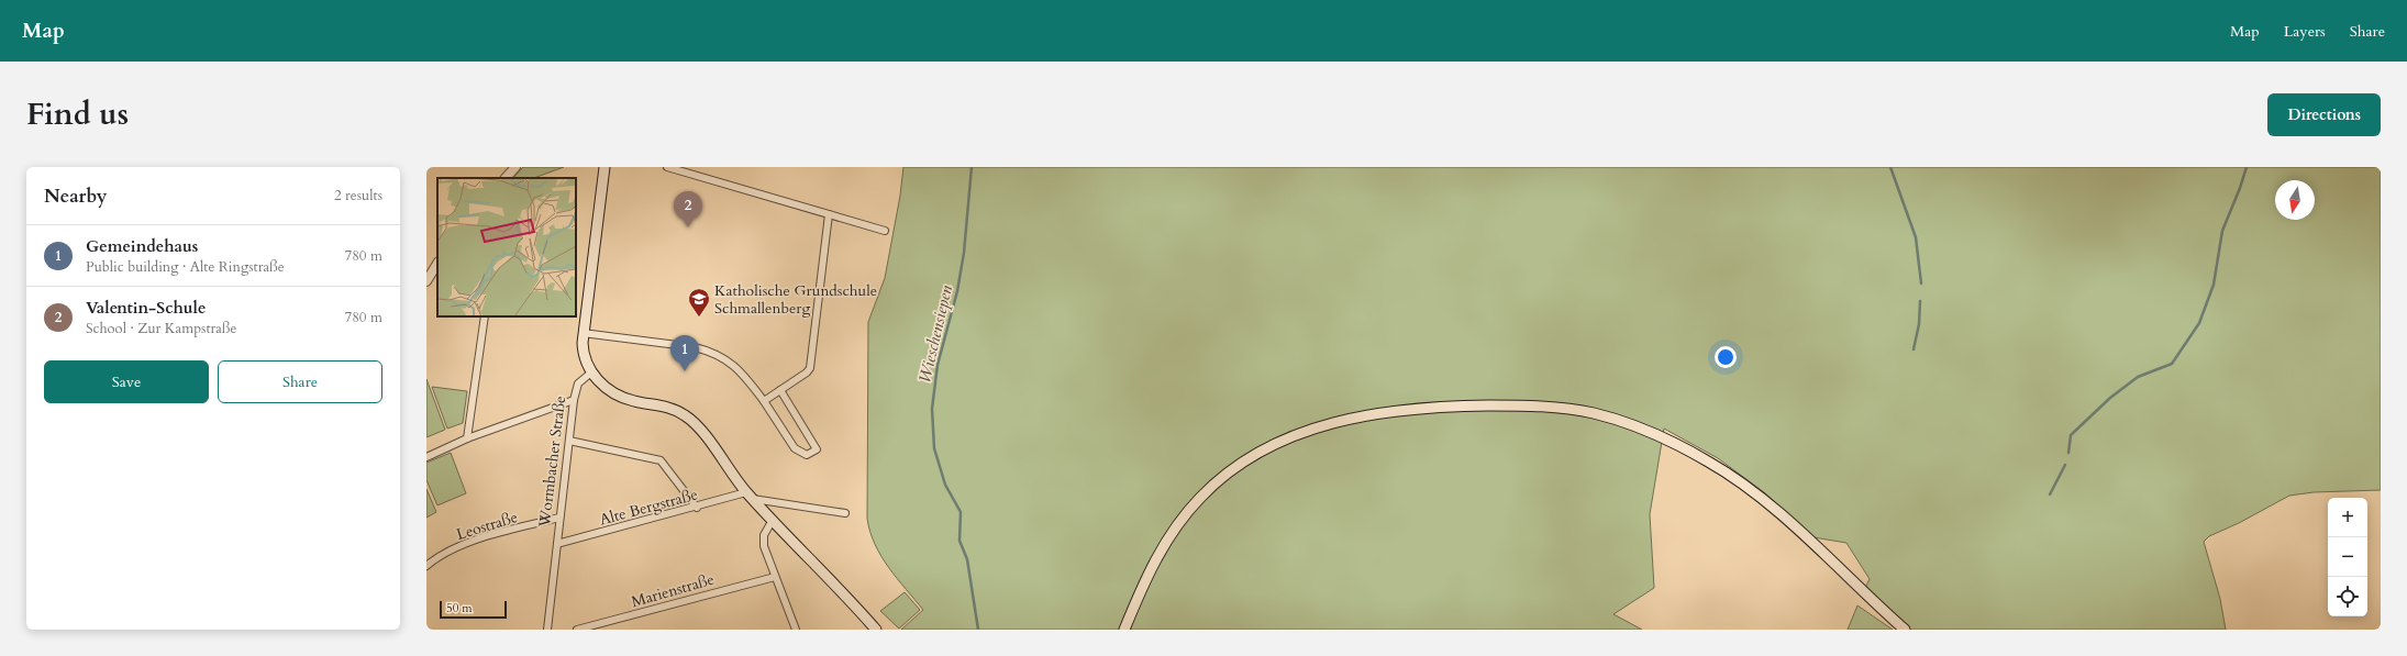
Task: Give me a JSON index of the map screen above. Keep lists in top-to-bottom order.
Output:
{
  "streets": {
    "street": [
      "Wormbacher Straße",
      "Alte Bergstraße",
      "Leostraße",
      "Marienstraße"
    ]
  },
  "crossings": [
    ["Wormbacher Straße", "Alte Bergstraße"],
    ["Wormbacher Straße", "Leostraße"]
  ],
  "water": ["Wieschensiepen"],
  "places": {
    "school or university": ["Katholische Grundschule Schmallenberg"]
  },
  "scale_bar": "50 m",
  "north": "bottom",
  "page": {
    "header": "Map",
    "nav": ["Map", "Layers", "Share"],
    "title": "Find us",
    "buttons": [
      "Directions",
      ["Save", "Share"]
    ],
    "heading": ["Nearby", "2 results"],
    "pins": ["2", "1"],
    "list": [
      {
        "mark": "1",
        "name": "Gemeindehaus",
        "note": "Public building · Alte Ringstraße",
        "value": "780 m"
      },
      {
        "mark": "2",
        "name": "Valentin-Schule",
        "note": "School · Zur Kampstraße",
        "value": "780 m"
      }
    ],
    "map_buttons": ["+", "−"],
    "scale": "50 m"
  }
}
